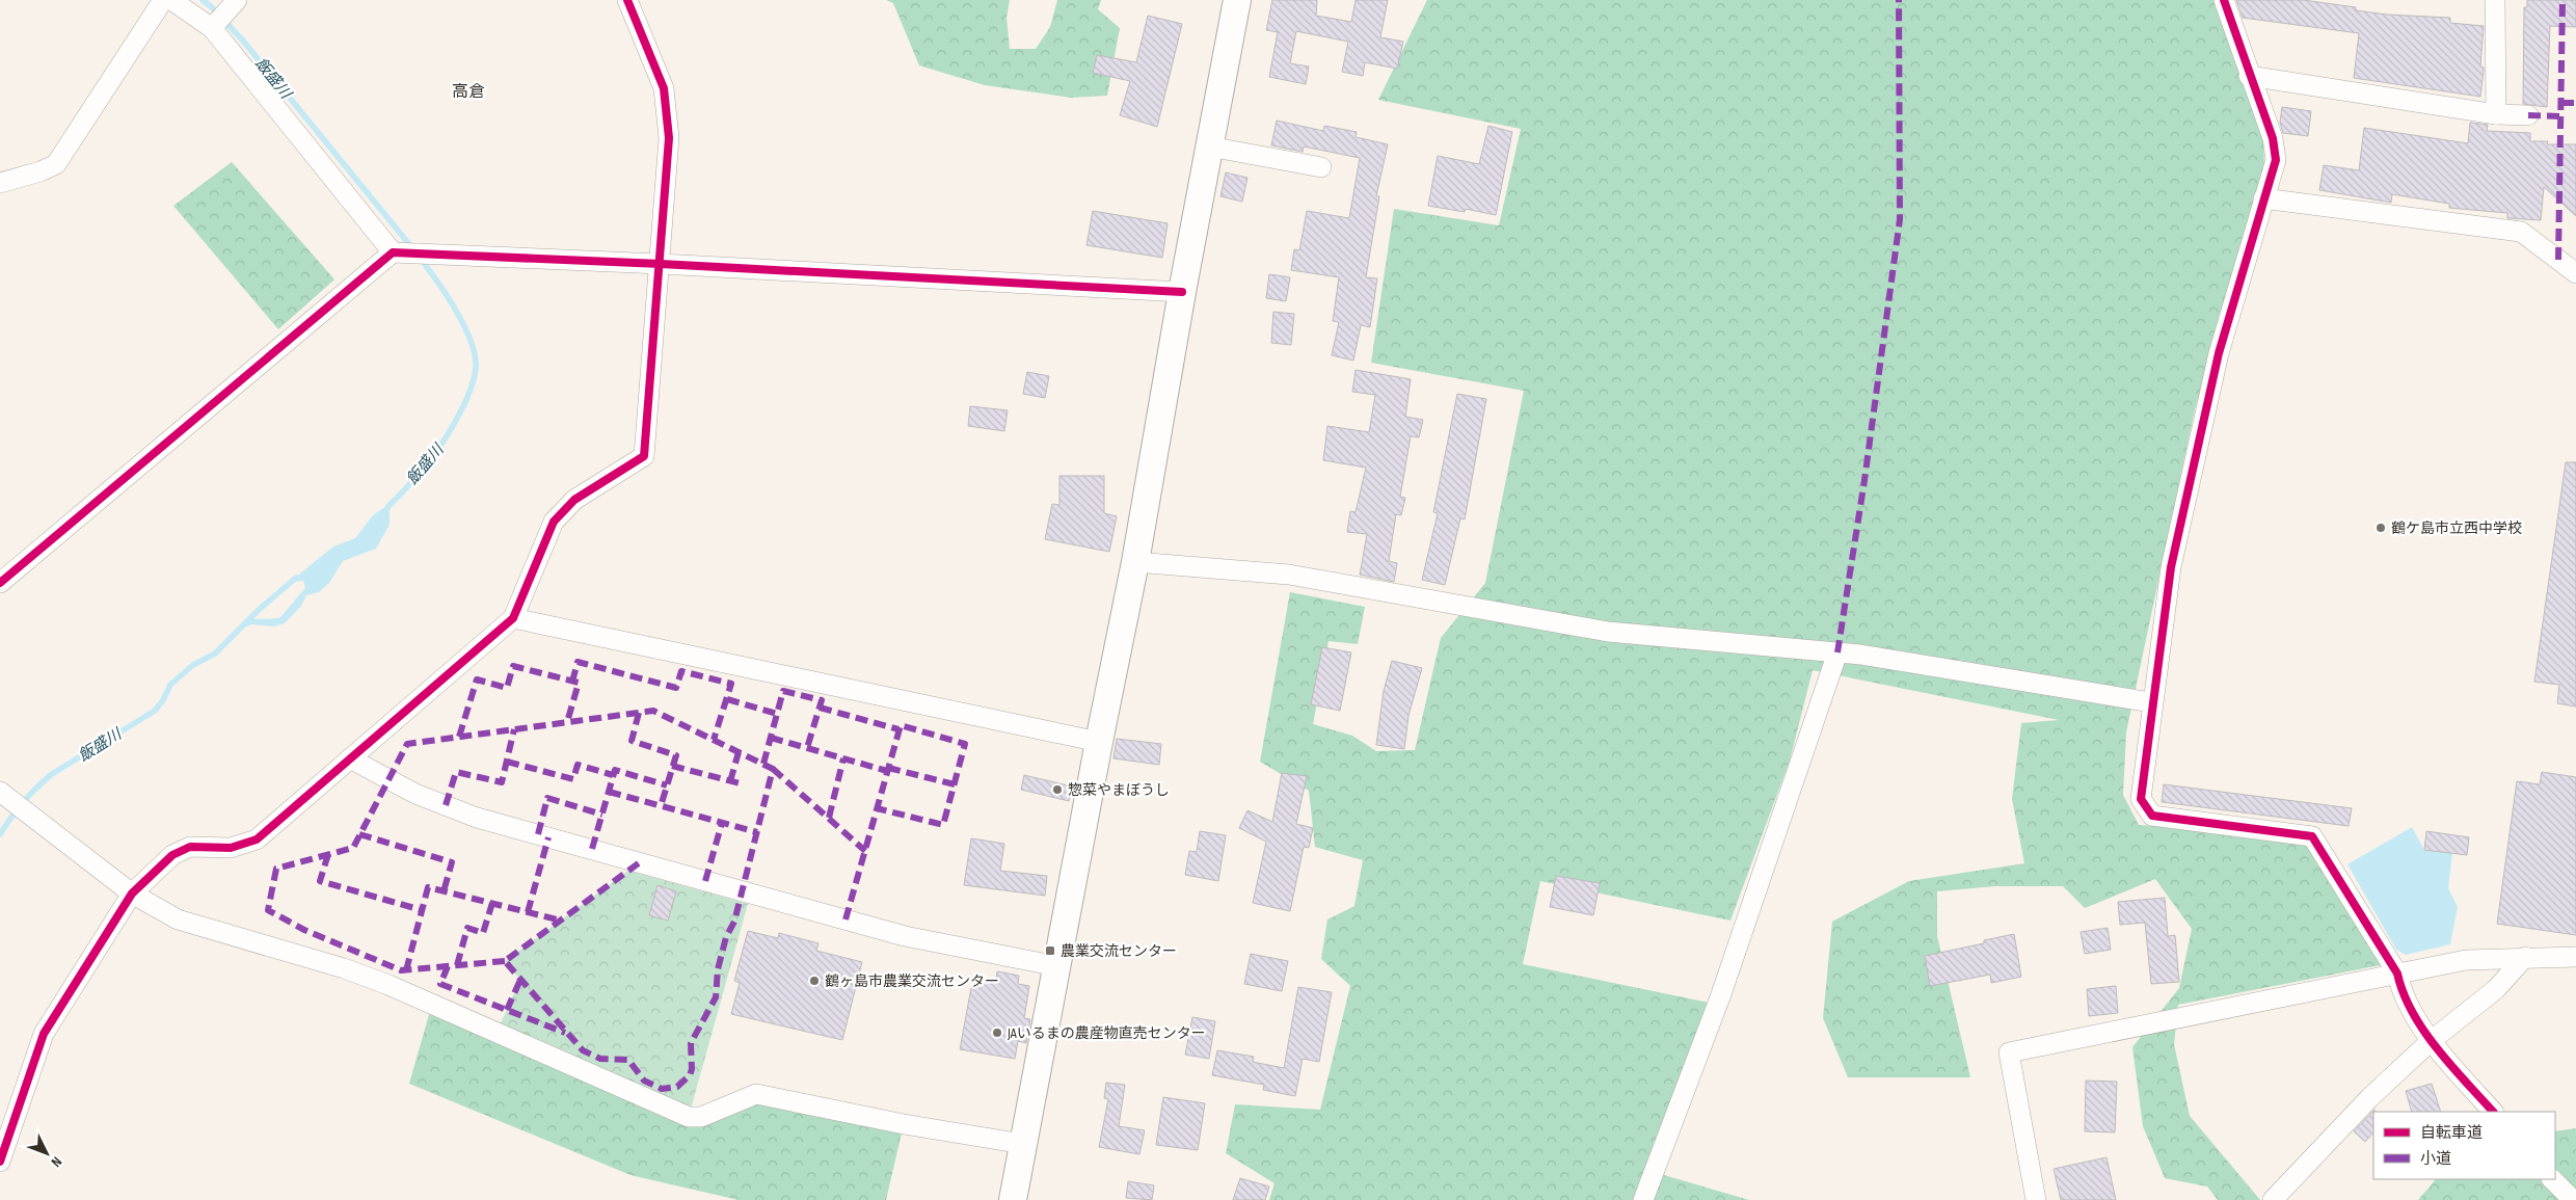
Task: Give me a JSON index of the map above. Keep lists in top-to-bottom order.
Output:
{
  "districts": ["高倉"],
  "water": ["飯盛川"],
  "places": {
    "other": [
      "鶴ケ島市立西中学校",
      "惣菜やまぼうし",
      "鶴ヶ島市農業交流センター",
      "JAいるまの農産物直売センター"
    ],
    "transit": ["農業交流センター"]
  },
  "legend": ["自転車道", "小道"],
  "north": "bottom right"
}
